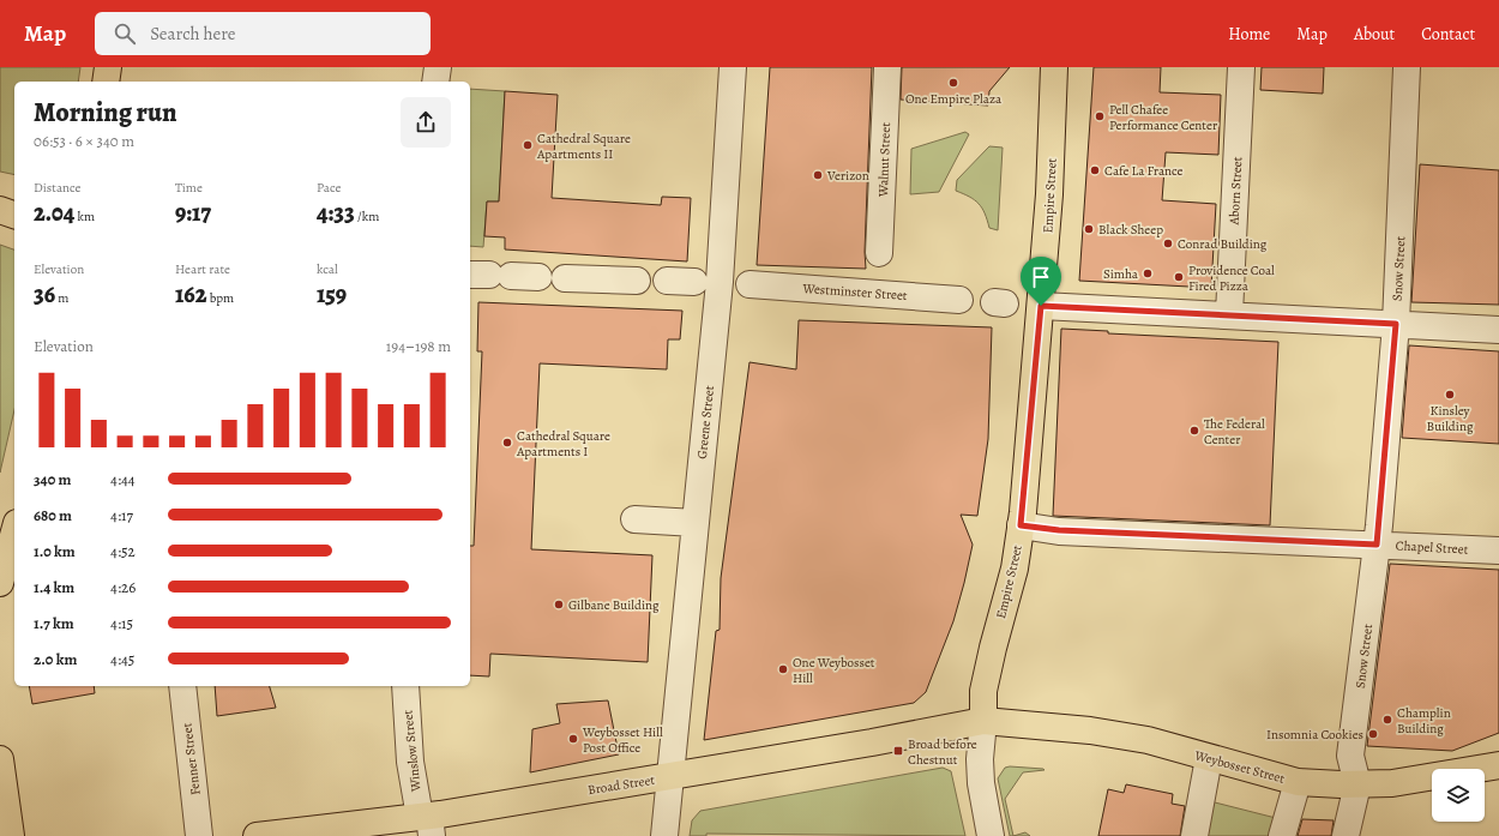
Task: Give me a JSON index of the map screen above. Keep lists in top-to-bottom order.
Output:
{
  "streets": {
    "main road": ["Empire Street", "Weybosset Street", "Broad Street"],
    "street": [
      "Walnut Street",
      "Aborn Street",
      "Snow Street",
      "Westminster Street",
      "Greene Street",
      "Chapel Street",
      "Winslow Street",
      "Fenner Street"
    ]
  },
  "crossings": [
    ["Empire Street", "Chapel Street"],
    ["Empire Street", "Weybosset Street"],
    ["Empire Street", "Broad Street"],
    ["Snow Street", "Chapel Street"],
    ["Snow Street", "Weybosset Street"],
    ["Greene Street", "Broad Street"],
    ["Winslow Street", "Broad Street"],
    ["Weybosset Street", "Broad Street"]
  ],
  "places": {
    "other": [
      "One Empire Plaza",
      "Pell Chafee Performance Center",
      "Cathedral Square Apartments II",
      "Cafe La France",
      "Verizon",
      "Black Sheep",
      "Conrad Building",
      "Simha",
      "Providence Coal Fired Pizza",
      "Kinsley Building",
      "The Federal Center",
      "Cathedral Square Apartments I",
      "Gilbane Building",
      "One Weybosset Hill",
      "Champlin Building",
      "Insomnia Cookies",
      "Weybosset Hill Post Office"
    ],
    "transit": ["Broad before Chestnut"]
  },
  "page": {
    "header": "Map",
    "search": "Search here",
    "nav": [
      "Home",
      "Map",
      "About",
      "Contact"
    ],
    "heading": ["Morning run", "06:53 · 6 × 340 m"],
    "stats": [
      ["Distance", "2.04 km"],
      ["Time", "9:17"],
      ["Pace", "4:33 /km"],
      ["Elevation", "36 m"],
      ["Heart rate", "162 bpm"],
      ["kcal", "159"]
    ],
    "chart": ["Elevation", "194–198 m"],
    "list": [
      {
        "name": "340 m",
        "note": "4:44"
      },
      {
        "name": "680 m",
        "note": "4:17"
      },
      {
        "name": "1.0 km",
        "note": "4:52"
      },
      {
        "name": "1.4 km",
        "note": "4:26"
      },
      {
        "name": "1.7 km",
        "note": "4:15"
      },
      {
        "name": "2.0 km",
        "note": "4:45"
      }
    ]
  }
}
